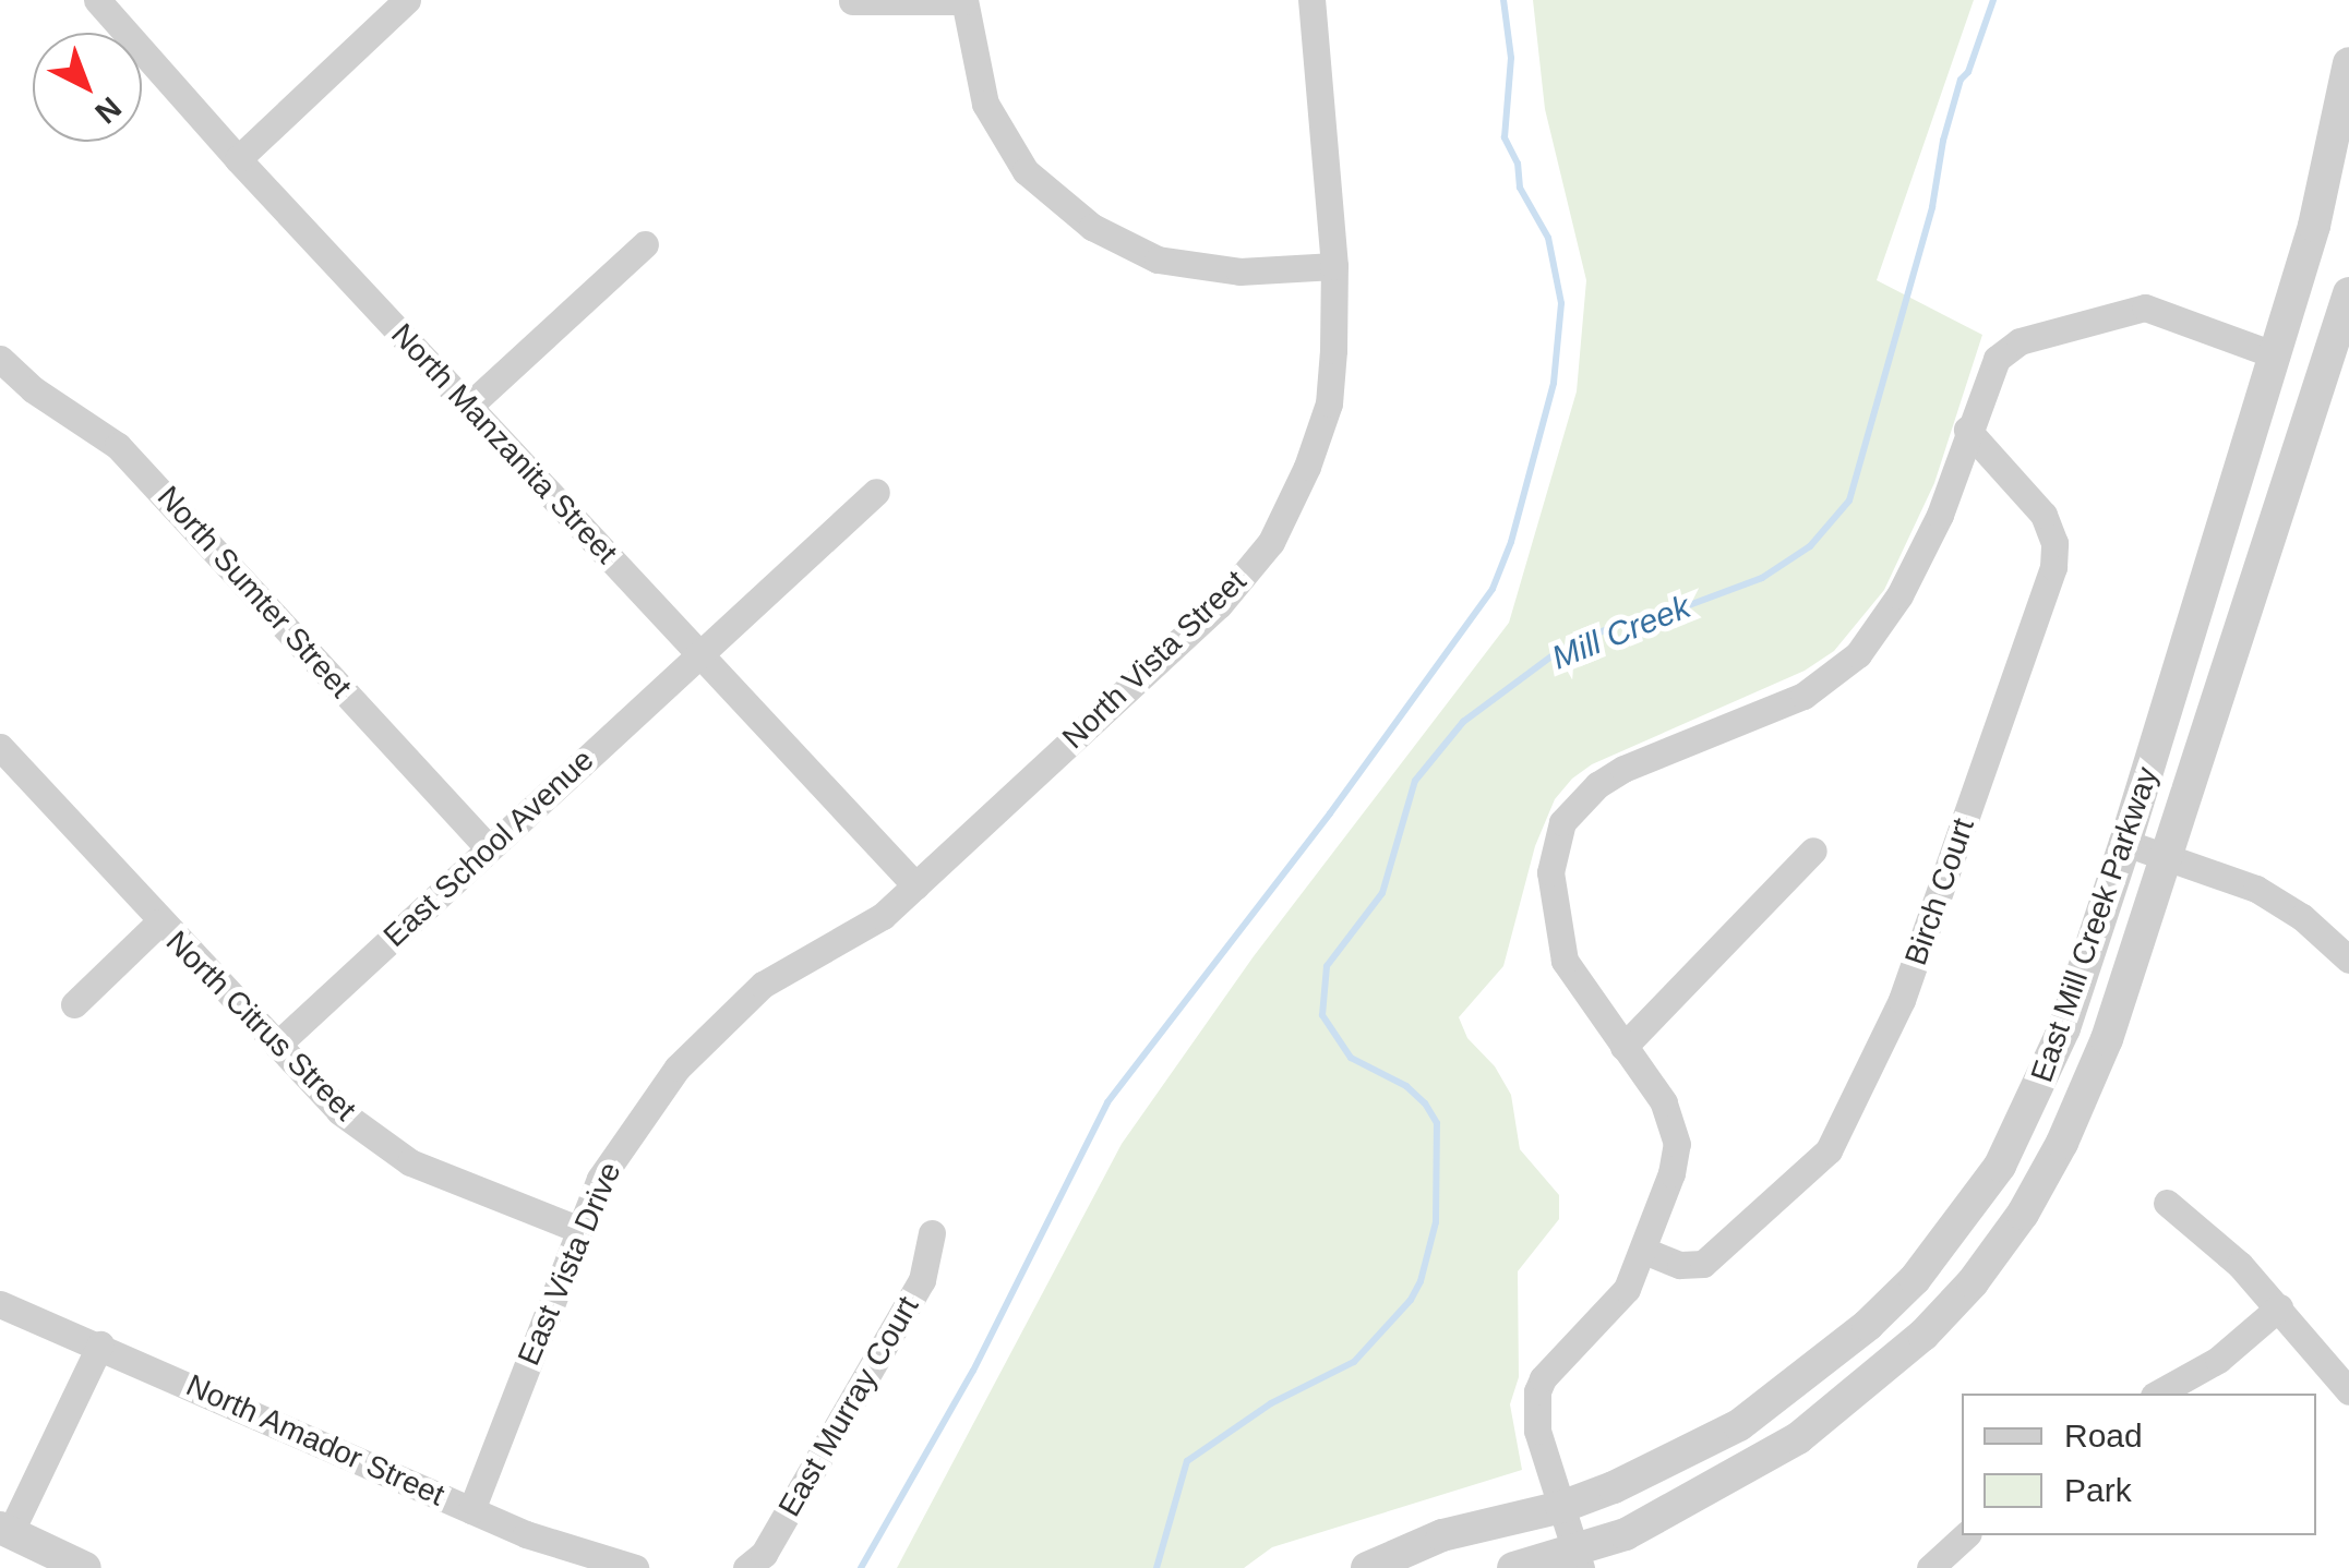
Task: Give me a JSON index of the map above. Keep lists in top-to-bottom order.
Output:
{
  "streets": {
    "street": [
      "North Manzanita Street",
      "North Sumter Street",
      "North Vista Street",
      "East School Avenue",
      "Birch Court",
      "East Mill Creek Parkway",
      "North Citrus Street",
      "East Vista Drive",
      "East Murray Court",
      "North Amador Street"
    ]
  },
  "crossings": [
    ["North Manzanita Street", "North Vista Street"],
    ["North Manzanita Street", "East School Avenue"],
    ["North Manzanita Street", "East Vista Drive"],
    ["North Sumter Street", "East School Avenue"],
    ["North Vista Street", "East Vista Drive"],
    ["East School Avenue", "North Citrus Street"],
    ["North Citrus Street", "East Vista Drive"],
    ["East Vista Drive", "North Amador Street"]
  ],
  "water": ["Mill Creek"],
  "legend": ["Road", "Park"],
  "north": "bottom right"
}
